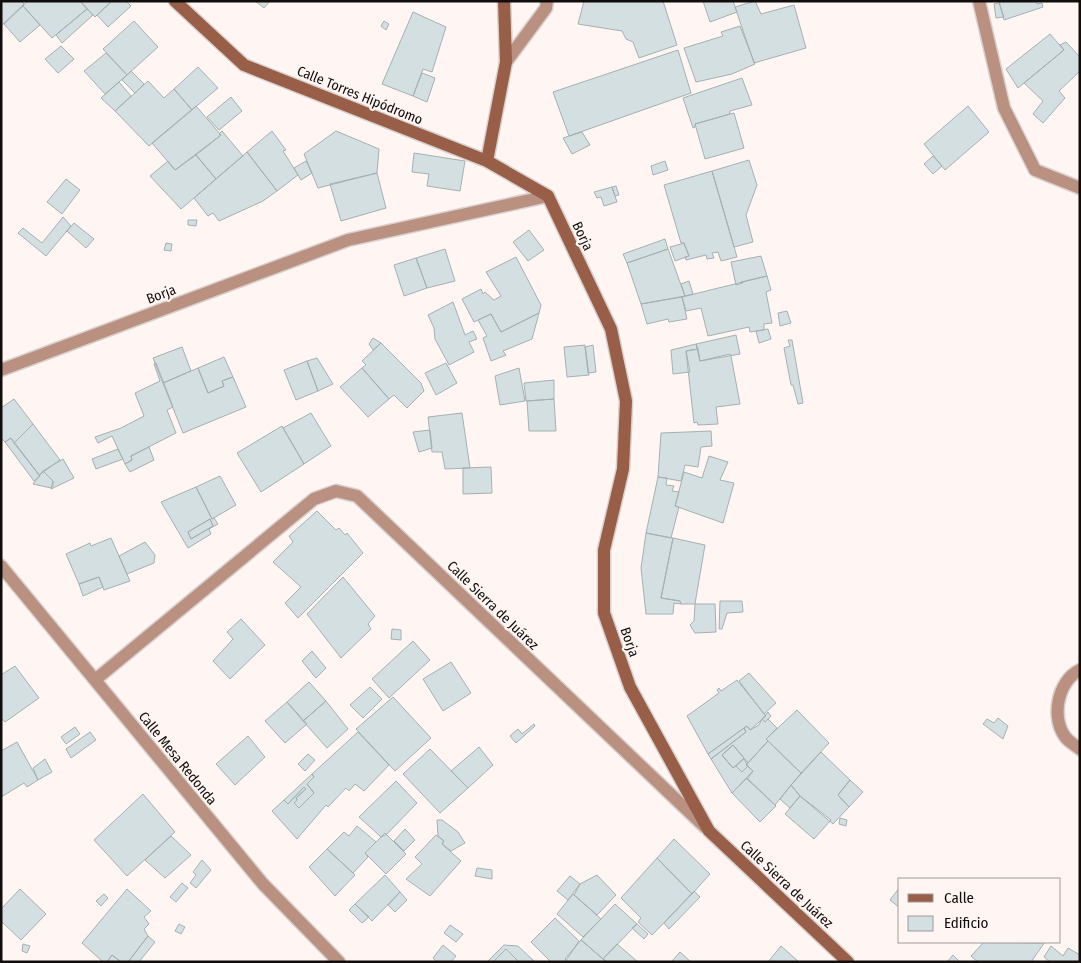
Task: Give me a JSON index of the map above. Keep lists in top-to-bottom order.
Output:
{
  "streets": {
    "street": [
      "Calle Torres Hipódromo",
      "Borja",
      "Calle Sierra de Juárez",
      "Calle Mesa Redonda"
    ]
  },
  "crossings": [
    ["Calle Torres Hipódromo", "Borja"],
    ["Borja", "Calle Sierra de Juárez"],
    ["Calle Sierra de Juárez", "Calle Mesa Redonda"]
  ],
  "legend": ["Calle", "Edificio"]
}
